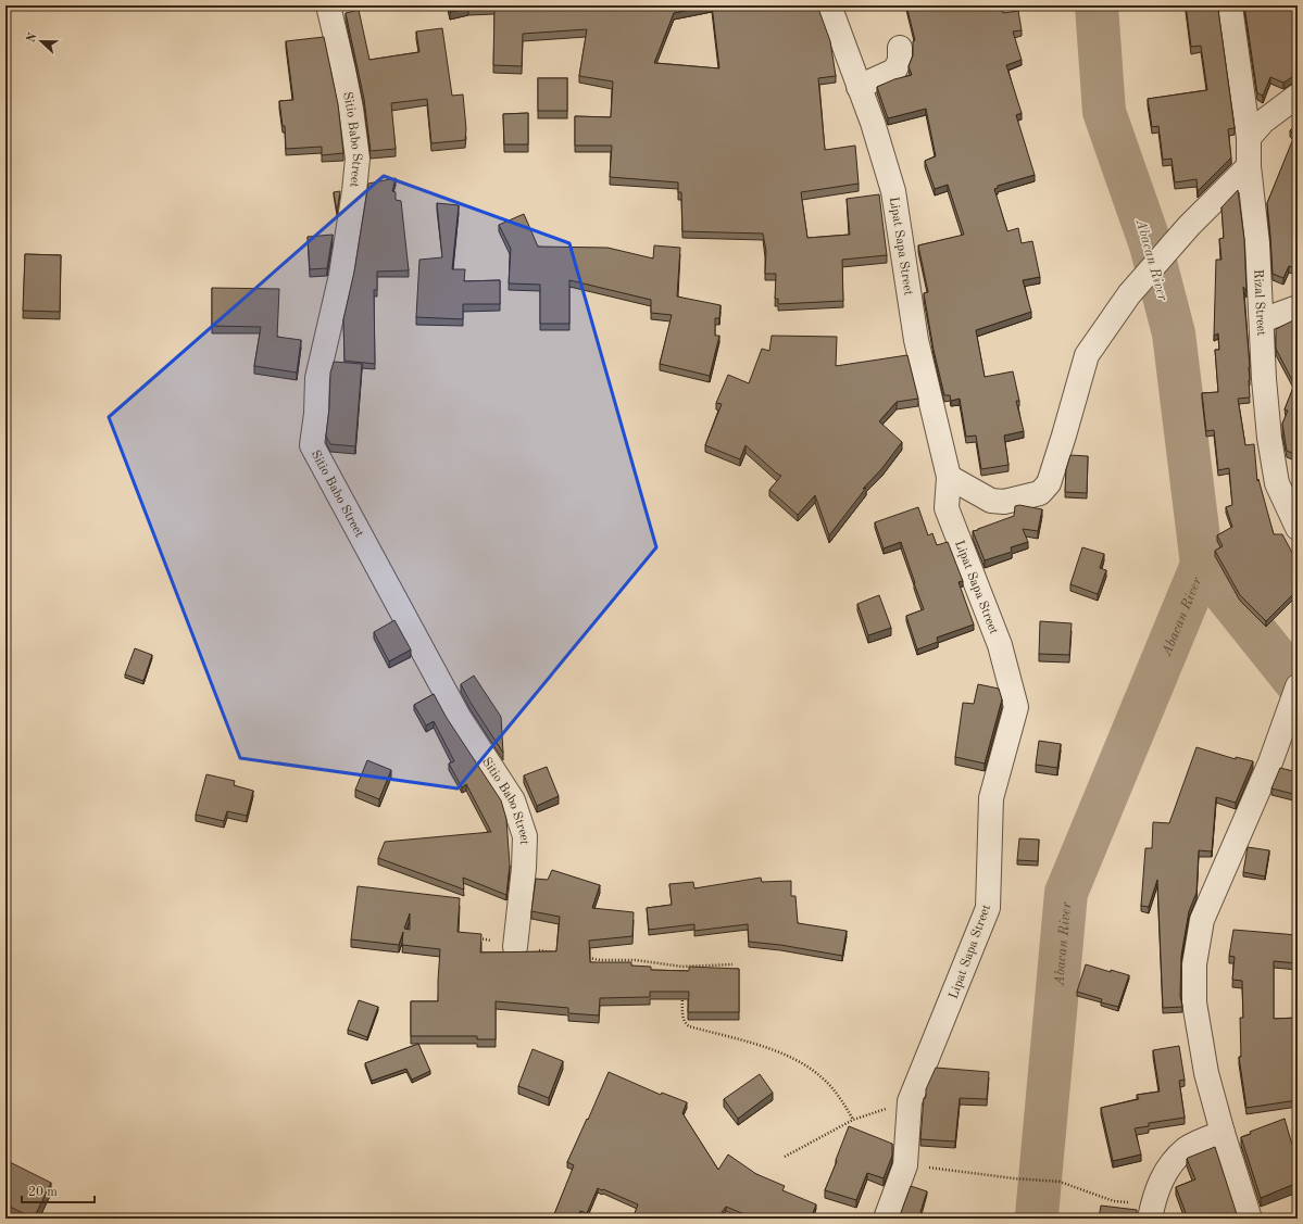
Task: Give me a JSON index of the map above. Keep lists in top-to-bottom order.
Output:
{
  "streets": {
    "street": ["Sitio Babo Street", "Lipat Sapa Street", "Rizal Street"]
  },
  "water": ["Abacan River"],
  "scale_bar": "20 m",
  "north": "left"
}
